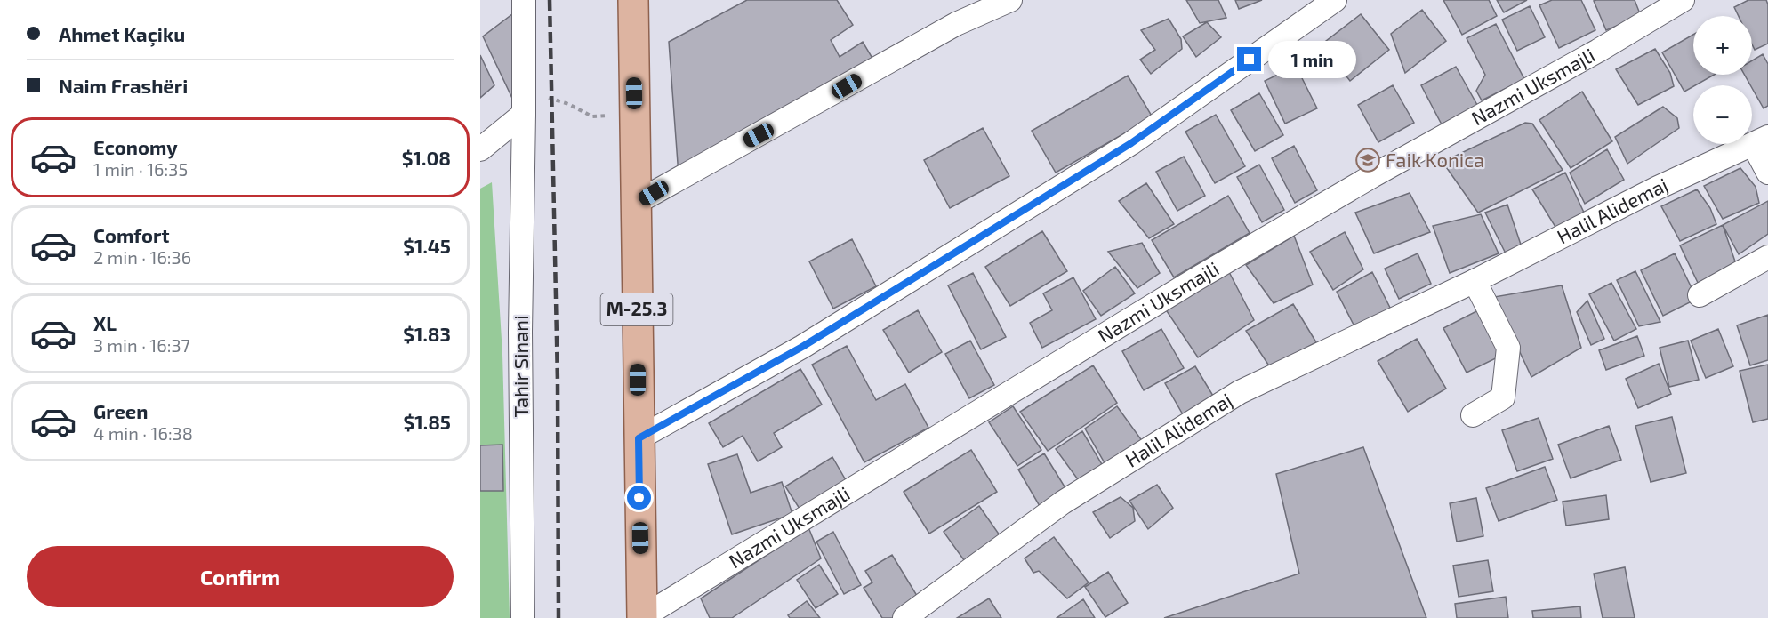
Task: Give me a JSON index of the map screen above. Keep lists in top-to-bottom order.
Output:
{
  "streets": {
    "main road": ["M-25.3"],
    "street": ["Nazmi Uksmajli", "Halil Alidemaj", "Tahir Sinani"]
  },
  "crossings": [
    ["Nazmi Uksmajli", "M-25.3"]
  ],
  "places": {
    "school or university": ["Faik Konica"]
  },
  "page": {
    "banner": ["Ahmet Kaçiku", "Naim Frashëri"],
    "map_buttons": ["+", "−"],
    "bubble": "1 min",
    "list": [
      {
        "name": "Economy",
        "note": "1 min · 16:35",
        "value": "$1.08"
      },
      {
        "name": "Comfort",
        "note": "2 min · 16:36",
        "value": "$1.45"
      },
      {
        "name": "XL",
        "note": "3 min · 16:37",
        "value": "$1.83"
      },
      {
        "name": "Green",
        "note": "4 min · 16:38",
        "value": "$1.85"
      }
    ],
    "buttons": "Confirm"
  }
}
